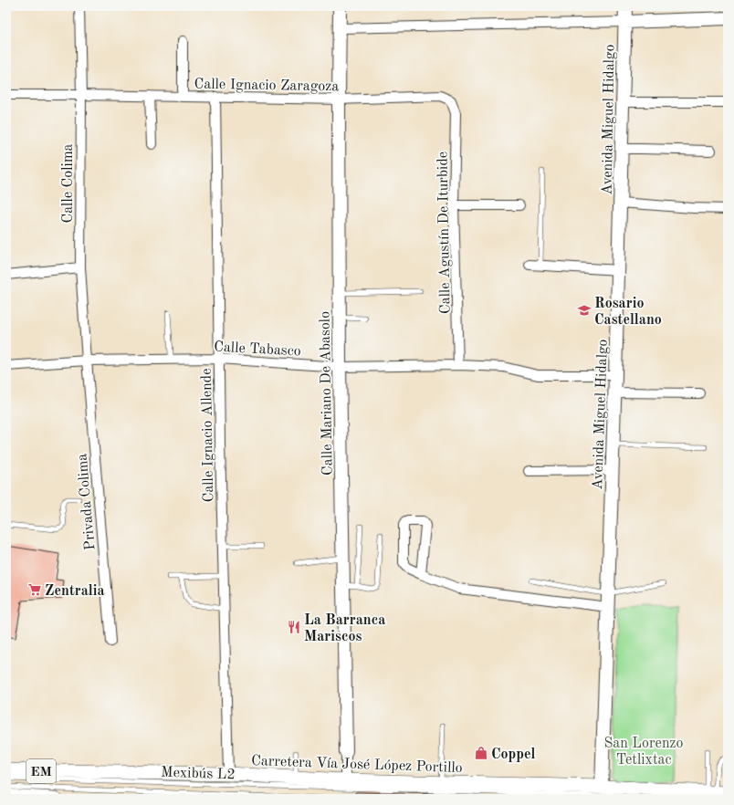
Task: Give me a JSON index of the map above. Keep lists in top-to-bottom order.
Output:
{
  "streets": {
    "main road": ["Carretera Vía José López Portillo", "EM"],
    "street": [
      "Calle Ignacio Zaragoza",
      "Avenida Miguel Hidalgo",
      "Calle Colima",
      "Calle Agustín De Iturbide",
      "Calle Tabasco",
      "Calle Mariano De Abasolo",
      "Calle Ignacio Allende",
      "Privada Colima"
    ],
    "lane": ["Mexibús L2"]
  },
  "crossings": [
    ["Calle Ignacio Zaragoza", "Calle Colima"],
    ["Calle Ignacio Zaragoza", "Calle Agustín De Iturbide"],
    ["Calle Ignacio Zaragoza", "Calle Mariano De Abasolo"],
    ["Calle Ignacio Zaragoza", "Calle Ignacio Allende"],
    ["Avenida Miguel Hidalgo", "Calle Tabasco"],
    ["Avenida Miguel Hidalgo", "Carretera Vía José López Portillo"],
    ["Calle Colima", "Calle Tabasco"],
    ["Calle Colima", "Privada Colima"],
    ["Calle Agustín De Iturbide", "Calle Tabasco"],
    ["Calle Tabasco", "Calle Mariano De Abasolo"],
    ["Calle Tabasco", "Calle Ignacio Allende"],
    ["Calle Tabasco", "Privada Colima"],
    ["Calle Mariano De Abasolo", "Carretera Vía José López Portillo"],
    ["Calle Ignacio Allende", "Carretera Vía José López Portillo"]
  ],
  "parks": ["San Lorenzo Tetlixtac"],
  "places": {
    "school or university": ["Rosario Castellano"],
    "supermarket": ["Zentralia"],
    "restaurant": ["La Barranca Mariscos"],
    "shop": ["Coppel"]
  }
}
